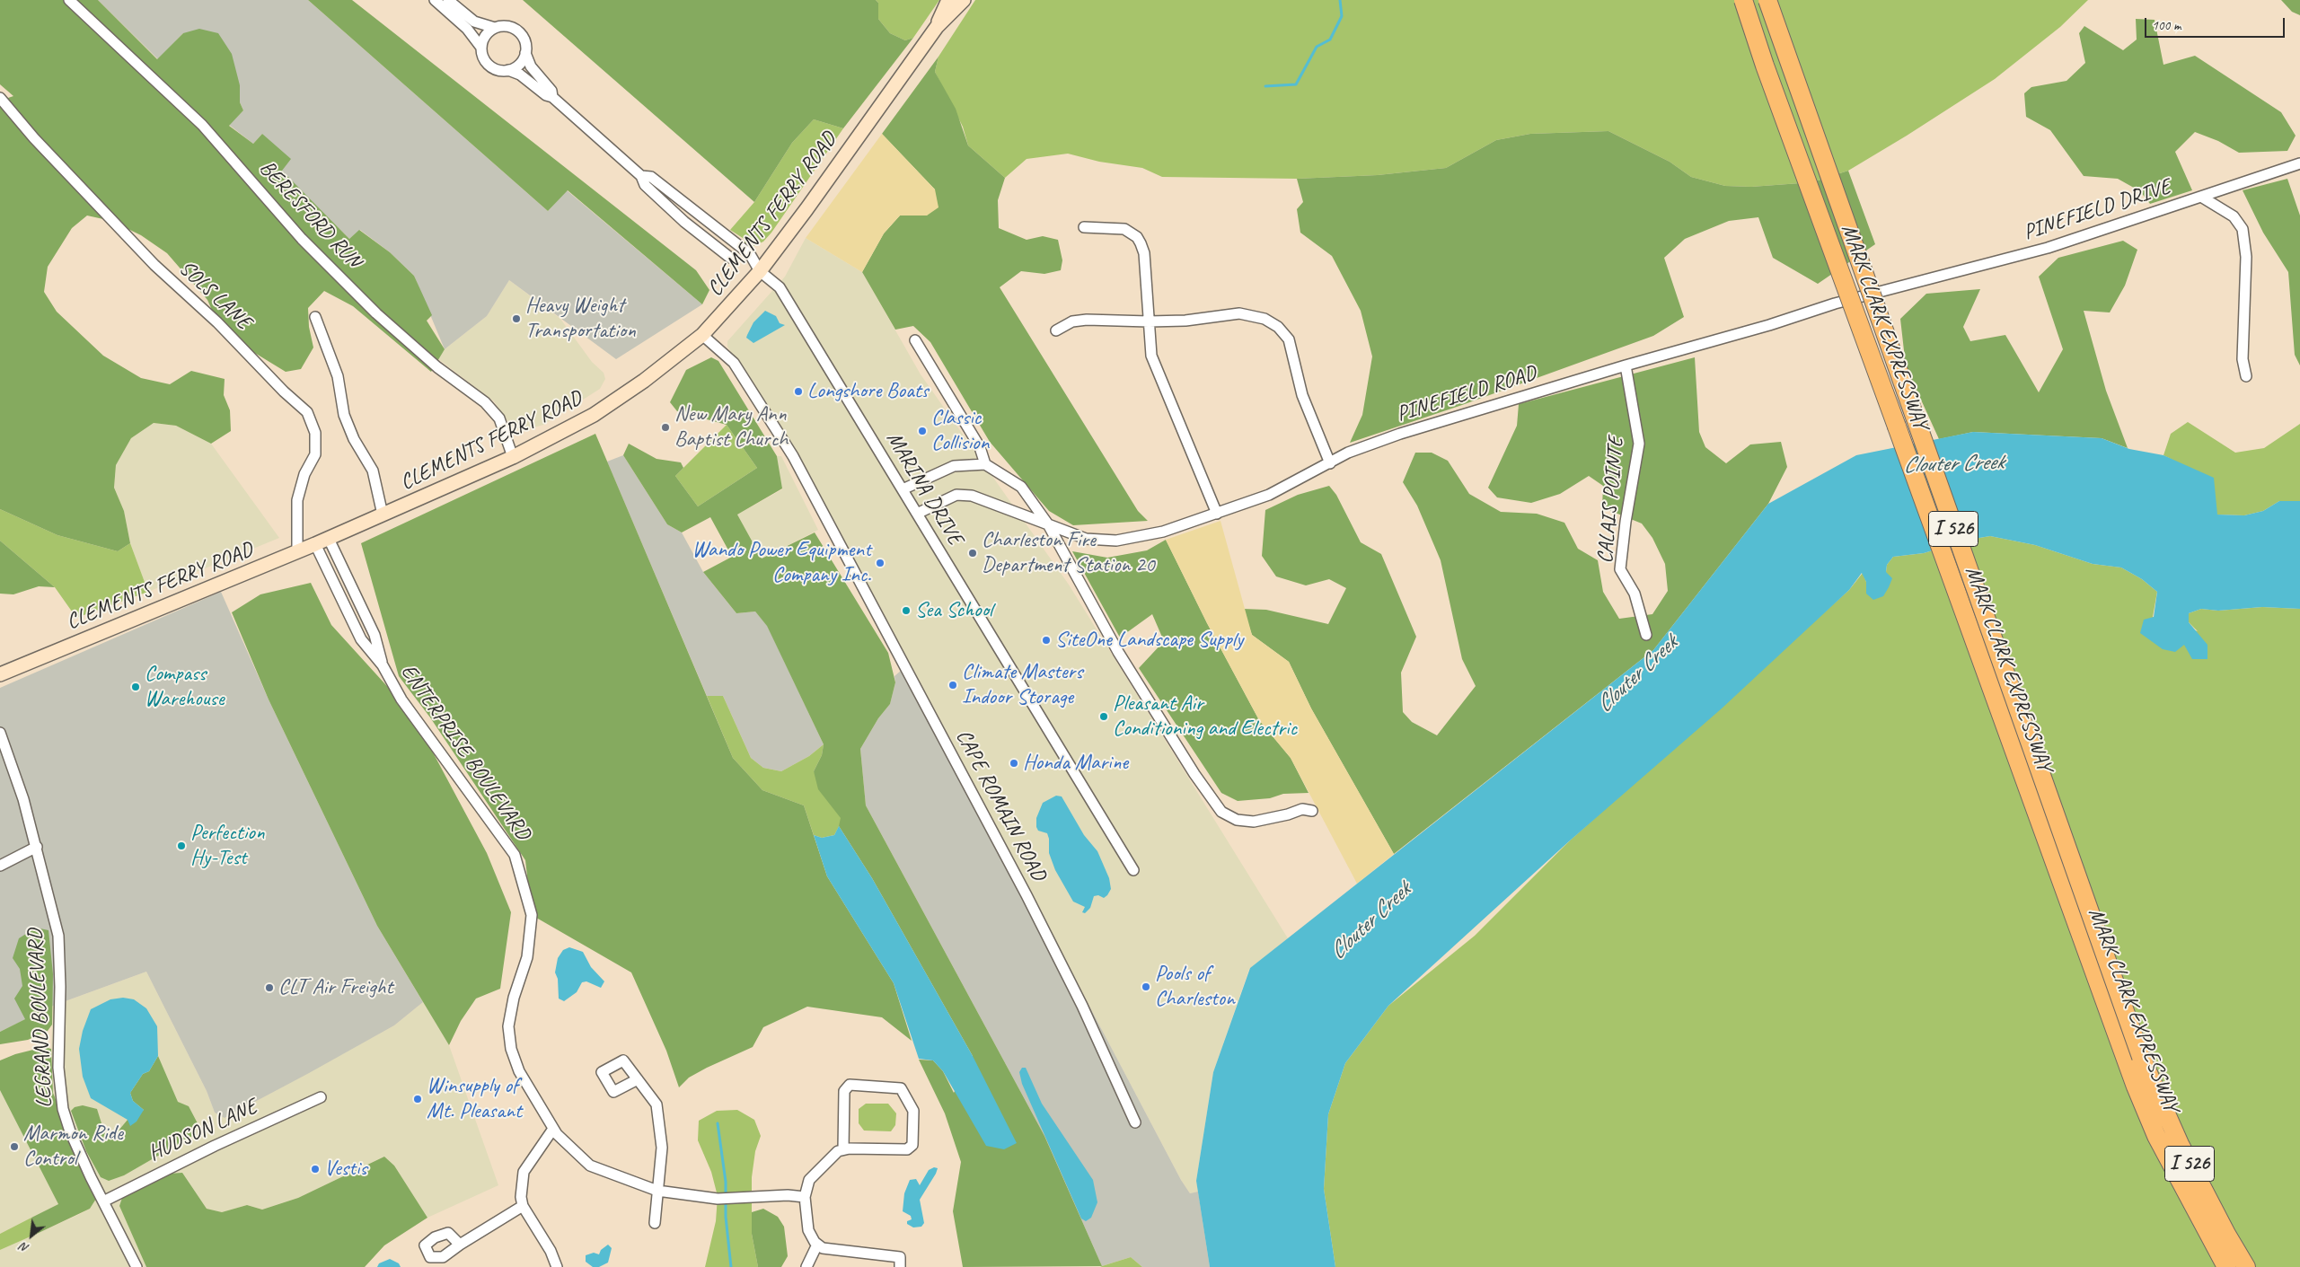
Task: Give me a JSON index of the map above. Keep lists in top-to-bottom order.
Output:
{
  "streets": {
    "highway": ["MARK CLARK EXPRESSWAY", "I 526"],
    "main road": ["CLEMENTS FERRY ROAD"],
    "street": [
      "PINEFIELD DRIVE",
      "BERESFORD RUN",
      "SOLS LANE",
      "PINEFIELD ROAD",
      "MARINA DRIVE",
      "CALAIS POINTE",
      "ENTERPRISE BOULEVARD",
      "CAPE ROMAIN ROAD",
      "LEGRAND BOULEVARD",
      "HUDSON LANE"
    ]
  },
  "crossings": [
    ["PINEFIELD DRIVE", "PINEFIELD ROAD"],
    ["BERESFORD RUN", "CLEMENTS FERRY ROAD"],
    ["CLEMENTS FERRY ROAD", "SOLS LANE"],
    ["CLEMENTS FERRY ROAD", "MARINA DRIVE"],
    ["CLEMENTS FERRY ROAD", "ENTERPRISE BOULEVARD"],
    ["CLEMENTS FERRY ROAD", "CAPE ROMAIN ROAD"],
    ["PINEFIELD ROAD", "MARINA DRIVE"],
    ["PINEFIELD ROAD", "CALAIS POINTE"],
    ["LEGRAND BOULEVARD", "HUDSON LANE"]
  ],
  "water": ["Clouter Creek"],
  "places": [
    "Heavy Weight Transportation",
    "Longshore Boats",
    "New Mary Ann Baptist Church",
    "Classic Collision",
    "Charleston Fire Department Station 20",
    "Wando Power Equipment Company Inc.",
    "Sea School",
    "SiteOne Landscape Supply",
    "Climate Masters Indoor Storage",
    "Compass Warehouse",
    "Pleasant Air Conditioning and Electric",
    "Honda Marine",
    "Perfection Hy-Test",
    "Pools of Charleston",
    "CLT Air Freight",
    "Winsupply of Mt. Pleasant",
    "Marmon Ride Control",
    "Vestis"
  ],
  "scale_bar": "100 m",
  "north": "bottom left"
}
